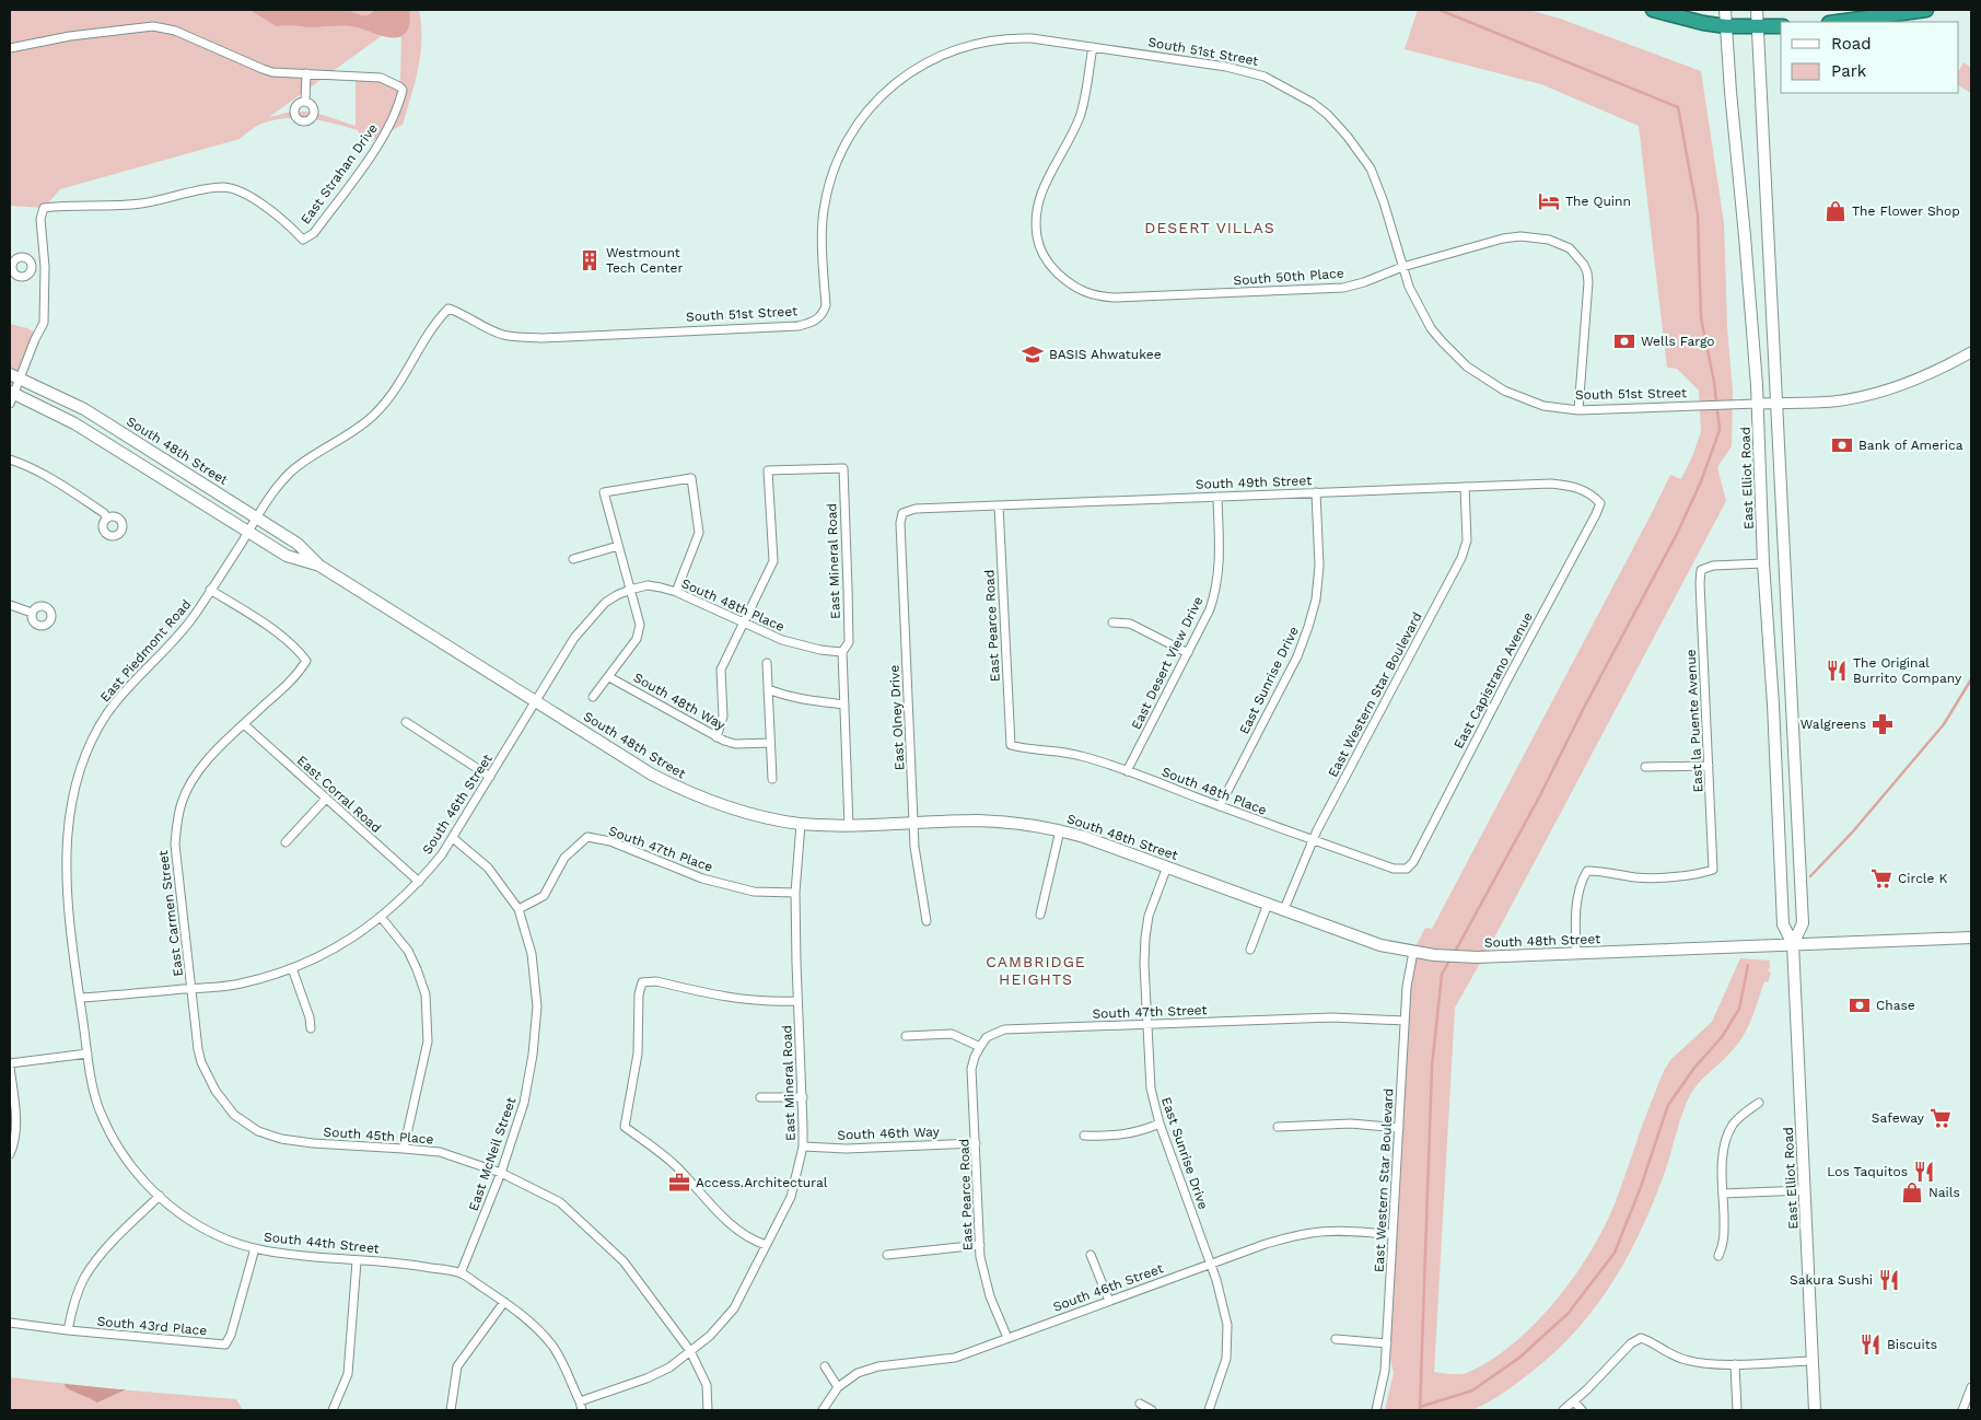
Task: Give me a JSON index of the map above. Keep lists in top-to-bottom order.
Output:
{
  "streets": {
    "main road": ["South 48th Street", "East Elliot Road"],
    "street": [
      "South 51st Street",
      "East Strahan Drive",
      "South 50th Place",
      "South 49th Street",
      "East Mineral Road",
      "South 48th Place",
      "East Pearce Road",
      "East Piedmont Road",
      "East Desert View Drive",
      "East Sunrise Drive",
      "East Capistrano Avenue",
      "East Western Star Boulevard",
      "South 48th Way",
      "East Olney Drive",
      "East la Puente Avenue",
      "East Corral Road",
      "South 46th Street",
      "South 47th Place",
      "East Carmen Street",
      "South 47th Street",
      "South 46th Way",
      "South 45th Place",
      "East McNeil Street",
      "South 44th Street",
      "South 43rd Place"
    ]
  },
  "crossings": [
    ["South 51st Street", "South 50th Place"],
    ["South 51st Street", "East Elliot Road"],
    ["South 51st Street", "East Piedmont Road"],
    ["South 48th Street", "East Elliot Road"],
    ["South 48th Street", "East Mineral Road"],
    ["South 48th Street", "South 48th Place"],
    ["South 48th Street", "East Piedmont Road"],
    ["South 48th Street", "East Sunrise Drive"],
    ["South 48th Street", "East Western Star Boulevard"],
    ["South 48th Street", "East Olney Drive"],
    ["South 48th Street", "East la Puente Avenue"],
    ["South 48th Street", "South 46th Street"],
    ["East Elliot Road", "East la Puente Avenue"],
    ["South 49th Street", "East Pearce Road"],
    ["South 49th Street", "East Desert View Drive"],
    ["South 49th Street", "East Sunrise Drive"],
    ["South 49th Street", "East Capistrano Avenue"],
    ["South 49th Street", "East Western Star Boulevard"],
    ["South 49th Street", "East Olney Drive"],
    ["East Mineral Road", "South 48th Place"],
    ["East Mineral Road", "South 47th Place"],
    ["East Mineral Road", "South 46th Way"],
    ["East Mineral Road", "South 45th Place"],
    ["East Mineral Road", "South 44th Street"],
    ["South 48th Place", "East Pearce Road"],
    ["South 48th Place", "East Desert View Drive"],
    ["South 48th Place", "East Sunrise Drive"],
    ["South 48th Place", "East Capistrano Avenue"],
    ["South 48th Place", "East Western Star Boulevard"],
    ["South 48th Place", "South 46th Street"],
    ["East Pearce Road", "South 46th Street"],
    ["East Pearce Road", "South 47th Street"],
    ["East Pearce Road", "South 46th Way"],
    ["East Piedmont Road", "South 46th Street"],
    ["East Piedmont Road", "East Carmen Street"],
    ["East Piedmont Road", "South 44th Street"],
    ["East Sunrise Drive", "South 46th Street"],
    ["East Sunrise Drive", "South 47th Street"],
    ["East Western Star Boulevard", "South 46th Street"],
    ["East Western Star Boulevard", "South 47th Street"],
    ["East Corral Road", "South 46th Street"],
    ["East Corral Road", "East Carmen Street"],
    ["South 46th Street", "East Carmen Street"],
    ["South 46th Street", "East McNeil Street"],
    ["South 46th Street", "South 44th Street"],
    ["South 47th Place", "East McNeil Street"],
    ["East Carmen Street", "South 45th Place"],
    ["South 45th Place", "East McNeil Street"],
    ["East McNeil Street", "South 44th Street"],
    ["South 44th Street", "South 43rd Place"]
  ],
  "districts": ["DESERT VILLAS", "CAMBRIDGE HEIGHTS"],
  "places": {
    "hotel": ["The Quinn"],
    "shop": ["The Flower Shop", "Nails"],
    "building": ["Westmount Tech Center"],
    "bank": ["Wells Fargo", "Bank of America", "Chase"],
    "school or university": ["BASIS Ahwatukee"],
    "restaurant": [
      "The Original Burrito Company",
      "Los Taquitos",
      "Sakura Sushi",
      "Biscuits"
    ],
    "pharmacy": ["Walgreens"],
    "supermarket": ["Circle K", "Safeway"],
    "office": ["Access.Architectural"]
  },
  "legend": ["Road", "Park"]
}
